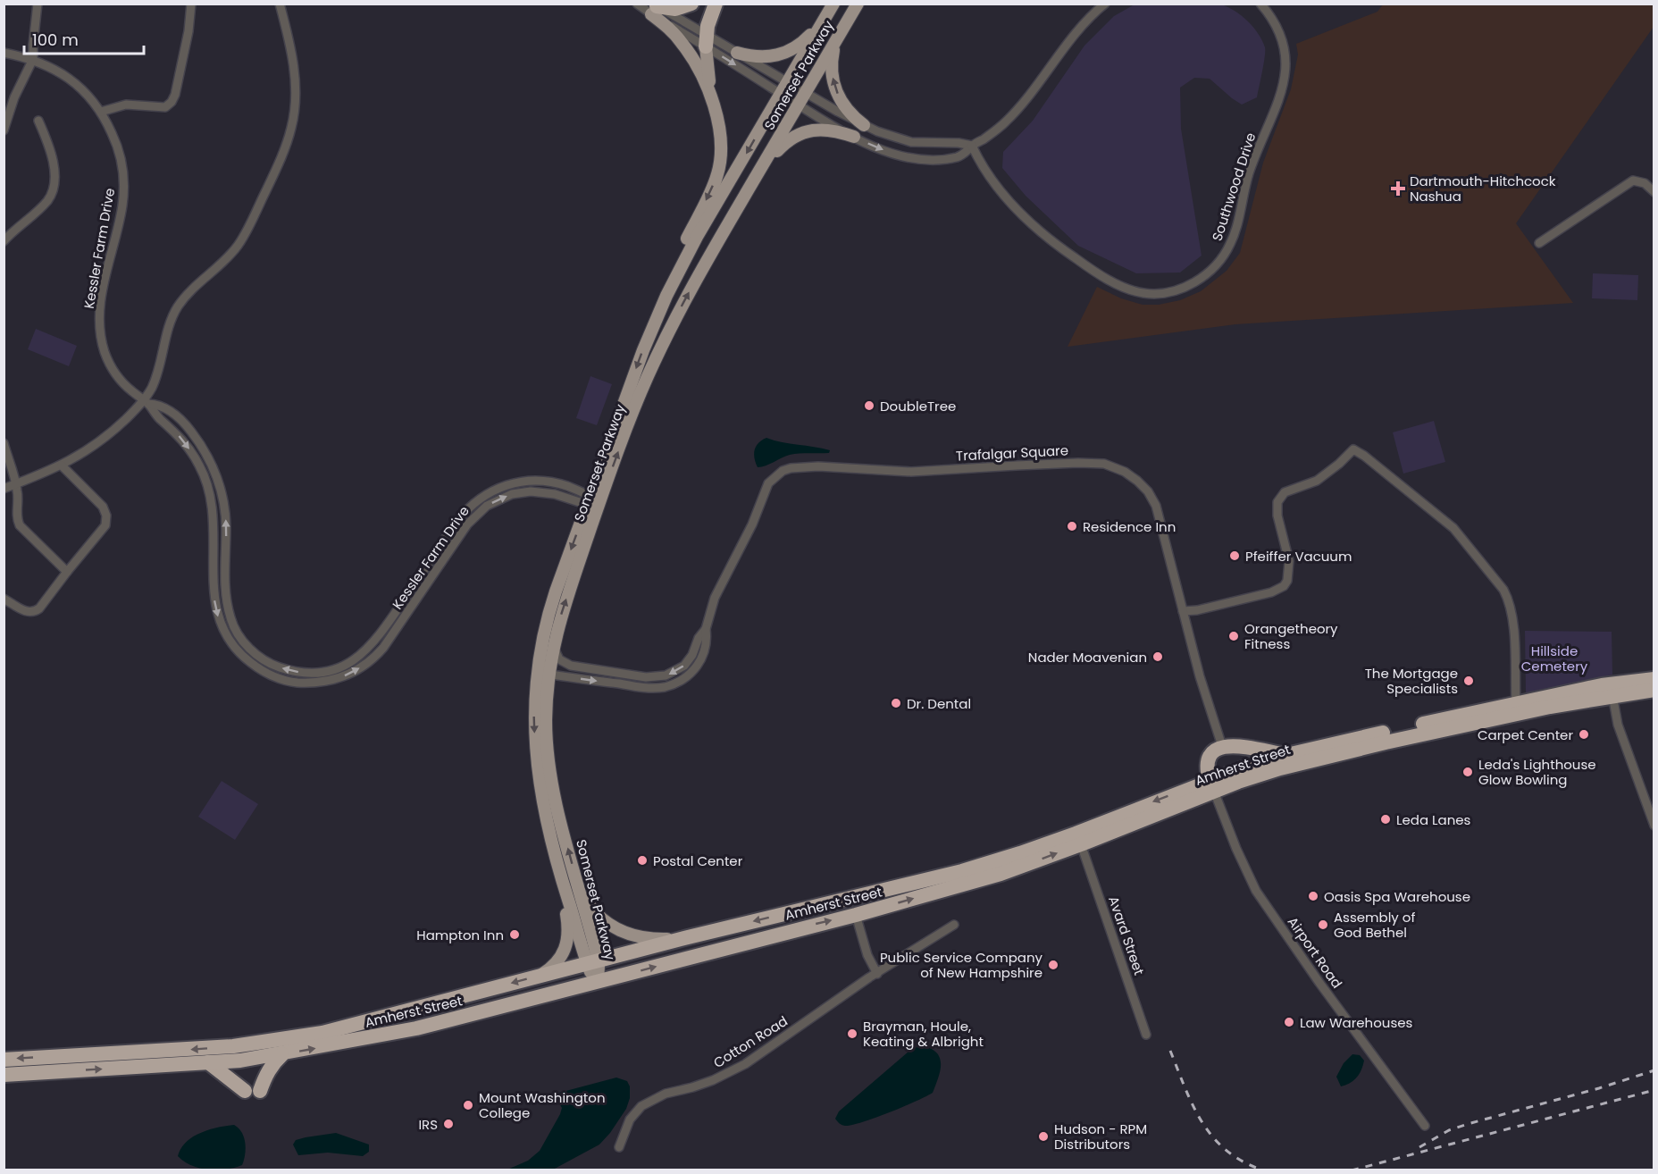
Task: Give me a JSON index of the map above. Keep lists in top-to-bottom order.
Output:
{
  "streets": {
    "highway": ["Amherst Street"],
    "main road": ["Somerset Parkway"],
    "street": [
      "Southwood Drive",
      "Kessler Farm Drive",
      "Trafalgar Square",
      "Avard Street",
      "Airport Road",
      "Cotton Road"
    ]
  },
  "crossings": [
    ["Somerset Parkway", "Kessler Farm Drive"],
    ["Somerset Parkway", "Trafalgar Square"],
    ["Somerset Parkway", "Amherst Street"],
    ["Amherst Street", "Avard Street"],
    ["Amherst Street", "Airport Road"]
  ],
  "parks": ["Hillside Cemetery"],
  "places": {
    "health": ["Dartmouth-Hitchcock Nashua"],
    "other": [
      "DoubleTree",
      "Residence Inn",
      "Pfeiffer Vacuum",
      "Orangetheory Fitness",
      "Nader Moavenian",
      "The Mortgage Specialists",
      "Dr. Dental",
      "Carpet Center",
      "Leda's Lighthouse Glow Bowling",
      "Leda Lanes",
      "Postal Center",
      "Oasis Spa Warehouse",
      "Assembly of God Bethel",
      "Hampton Inn",
      "Public Service Company of New Hampshire",
      "Law Warehouses",
      "Brayman, Houle, Keating & Albright",
      "Mount Washington College",
      "IRS",
      "Hudson - RPM Distributors"
    ]
  },
  "scale_bar": "100 m"
}
